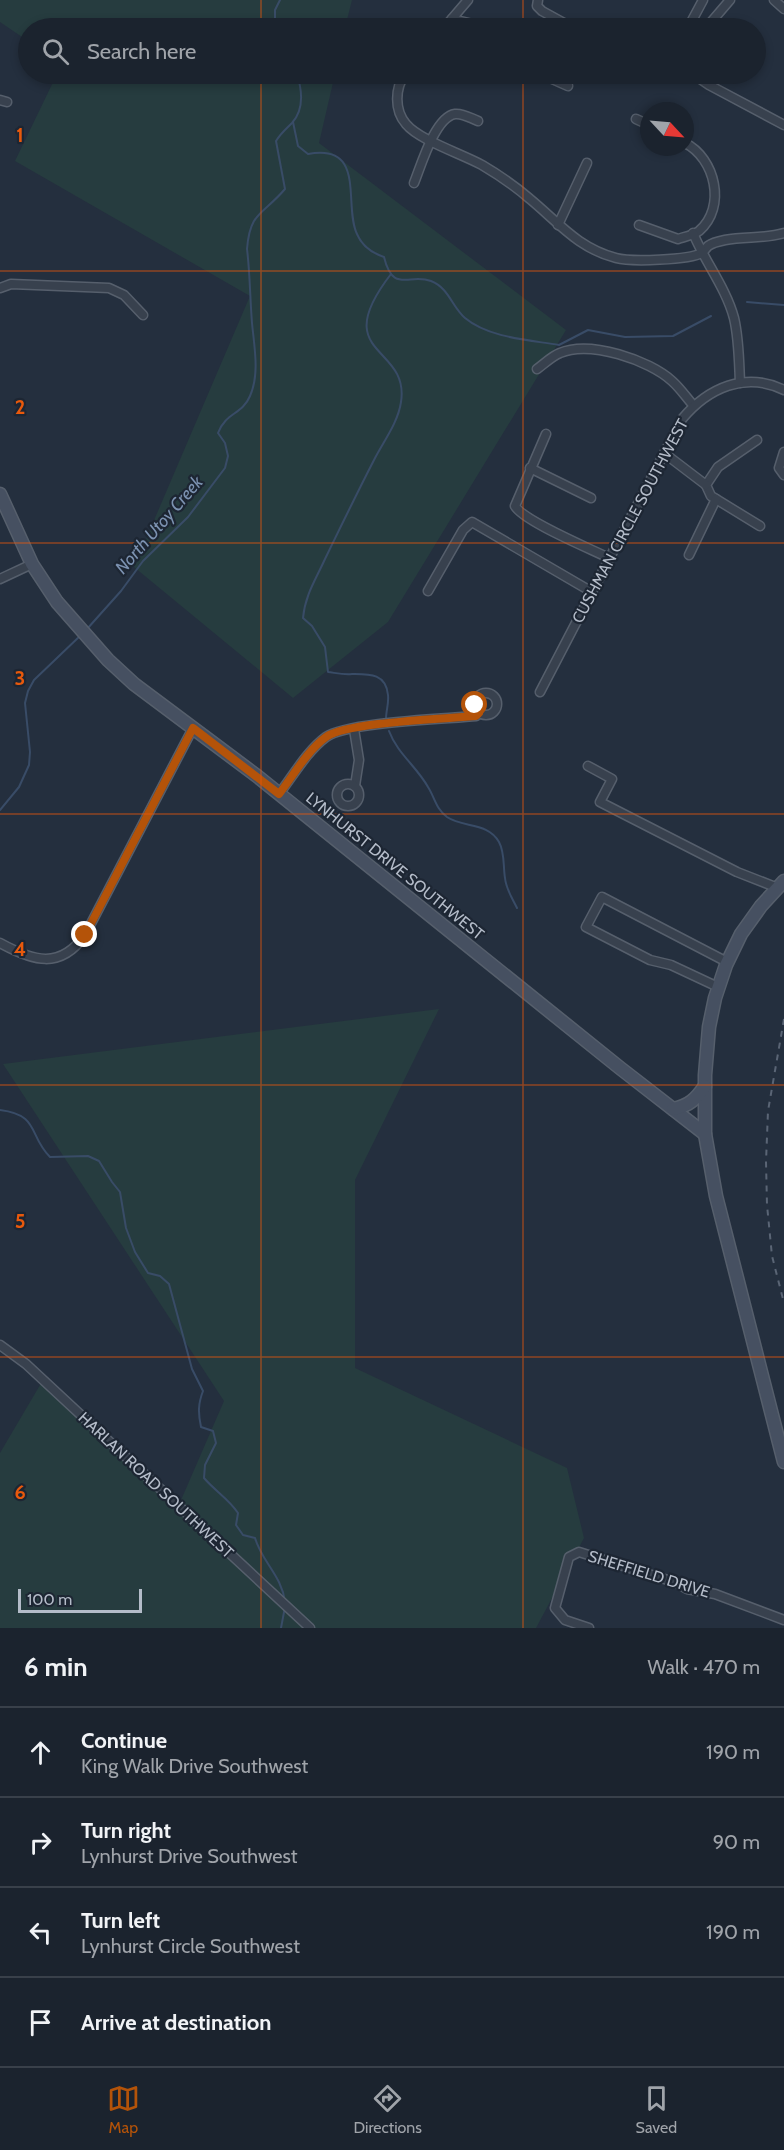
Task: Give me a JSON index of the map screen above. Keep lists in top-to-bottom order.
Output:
{
  "streets": {
    "street": [
      "CUSHMAN CIRCLE SOUTHWEST",
      "LYNHURST DRIVE SOUTHWEST",
      "HARLAN ROAD SOUTHWEST",
      "SHEFFIELD DRIVE"
    ]
  },
  "water": ["North Utoy Creek"],
  "scale_bar": "100 m",
  "north": "bottom right",
  "page": {
    "search": "Search here",
    "scale": "100 m",
    "heading": ["6 min", "Walk · 470 m"],
    "list": [
      ["Continue", "King Walk Drive Southwest", "190 m"],
      ["Turn right", "Lynhurst Drive Southwest", "90 m"],
      ["Turn left", "Lynhurst Circle Southwest", "190 m"],
      "Arrive at destination"
    ],
    "nav": ["Map", "Directions", "Saved"]
  },
  "grid": {
    "rows": [
      "1",
      "2",
      "3",
      "4",
      "5",
      "6"
    ]
  }
}
